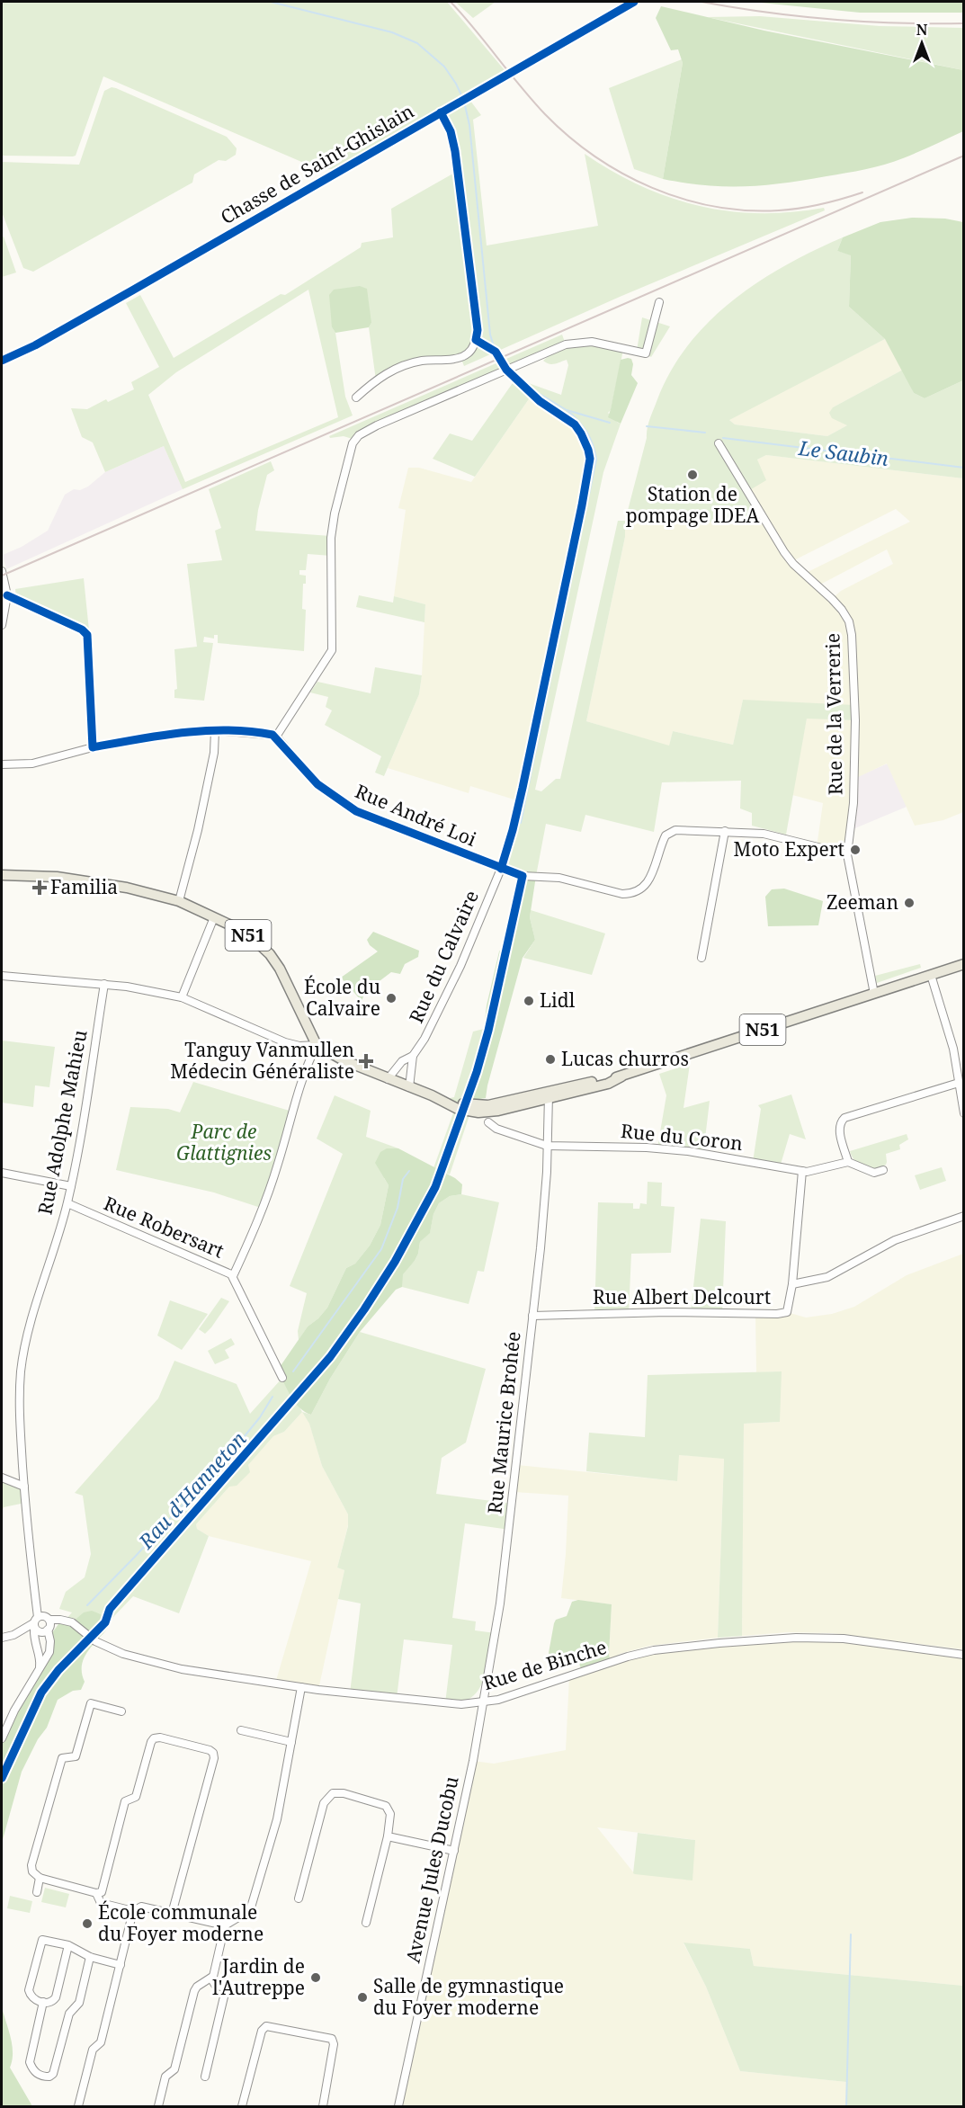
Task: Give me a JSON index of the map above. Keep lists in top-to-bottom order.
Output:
{
  "streets": {
    "main road": ["N51"],
    "street": [
      "Chasse de Saint-Ghislain",
      "Rue de la Verrerie",
      "Rue André Loi",
      "Rue du Calvaire",
      "Rue Adolphe Mahieu",
      "Rue du Coron",
      "Rue Robersart",
      "Rue Albert Delcourt",
      "Rue Maurice Brohée",
      "Rue de Binche",
      "Avenue Jules Ducobu"
    ]
  },
  "crossings": [
    ["Rue de la Verrerie", "Rue André Loi"],
    ["Rue de la Verrerie", "N51"],
    ["Rue André Loi", "Rue du Calvaire"],
    ["N51", "Rue du Calvaire"],
    ["N51", "Rue Maurice Brohée"],
    ["Rue Adolphe Mahieu", "Rue Robersart"],
    ["Rue Adolphe Mahieu", "Rue de Binche"],
    ["Rue du Coron", "Rue Albert Delcourt"],
    ["Rue du Coron", "Rue Maurice Brohée"],
    ["Rue Albert Delcourt", "Rue Maurice Brohée"],
    ["Rue Maurice Brohée", "Rue de Binche"],
    ["Rue Maurice Brohée", "Avenue Jules Ducobu"],
    ["Rue de Binche", "Avenue Jules Ducobu"]
  ],
  "water": ["Le Saubin", "Rau d'Hanneton"],
  "parks": ["Parc de Glattignies"],
  "places": {
    "other": [
      "Station de pompage IDEA",
      "Moto Expert",
      "Zeeman",
      "École du Calvaire",
      "Lidl",
      "Lucas churros",
      "École communale du Foyer moderne",
      "Jardin de l'Autreppe",
      "Salle de gymnastique du Foyer moderne"
    ],
    "health": ["Familia", "Tanguy Vanmullen Médecin Généraliste"]
  },
  "north": "top"
}
